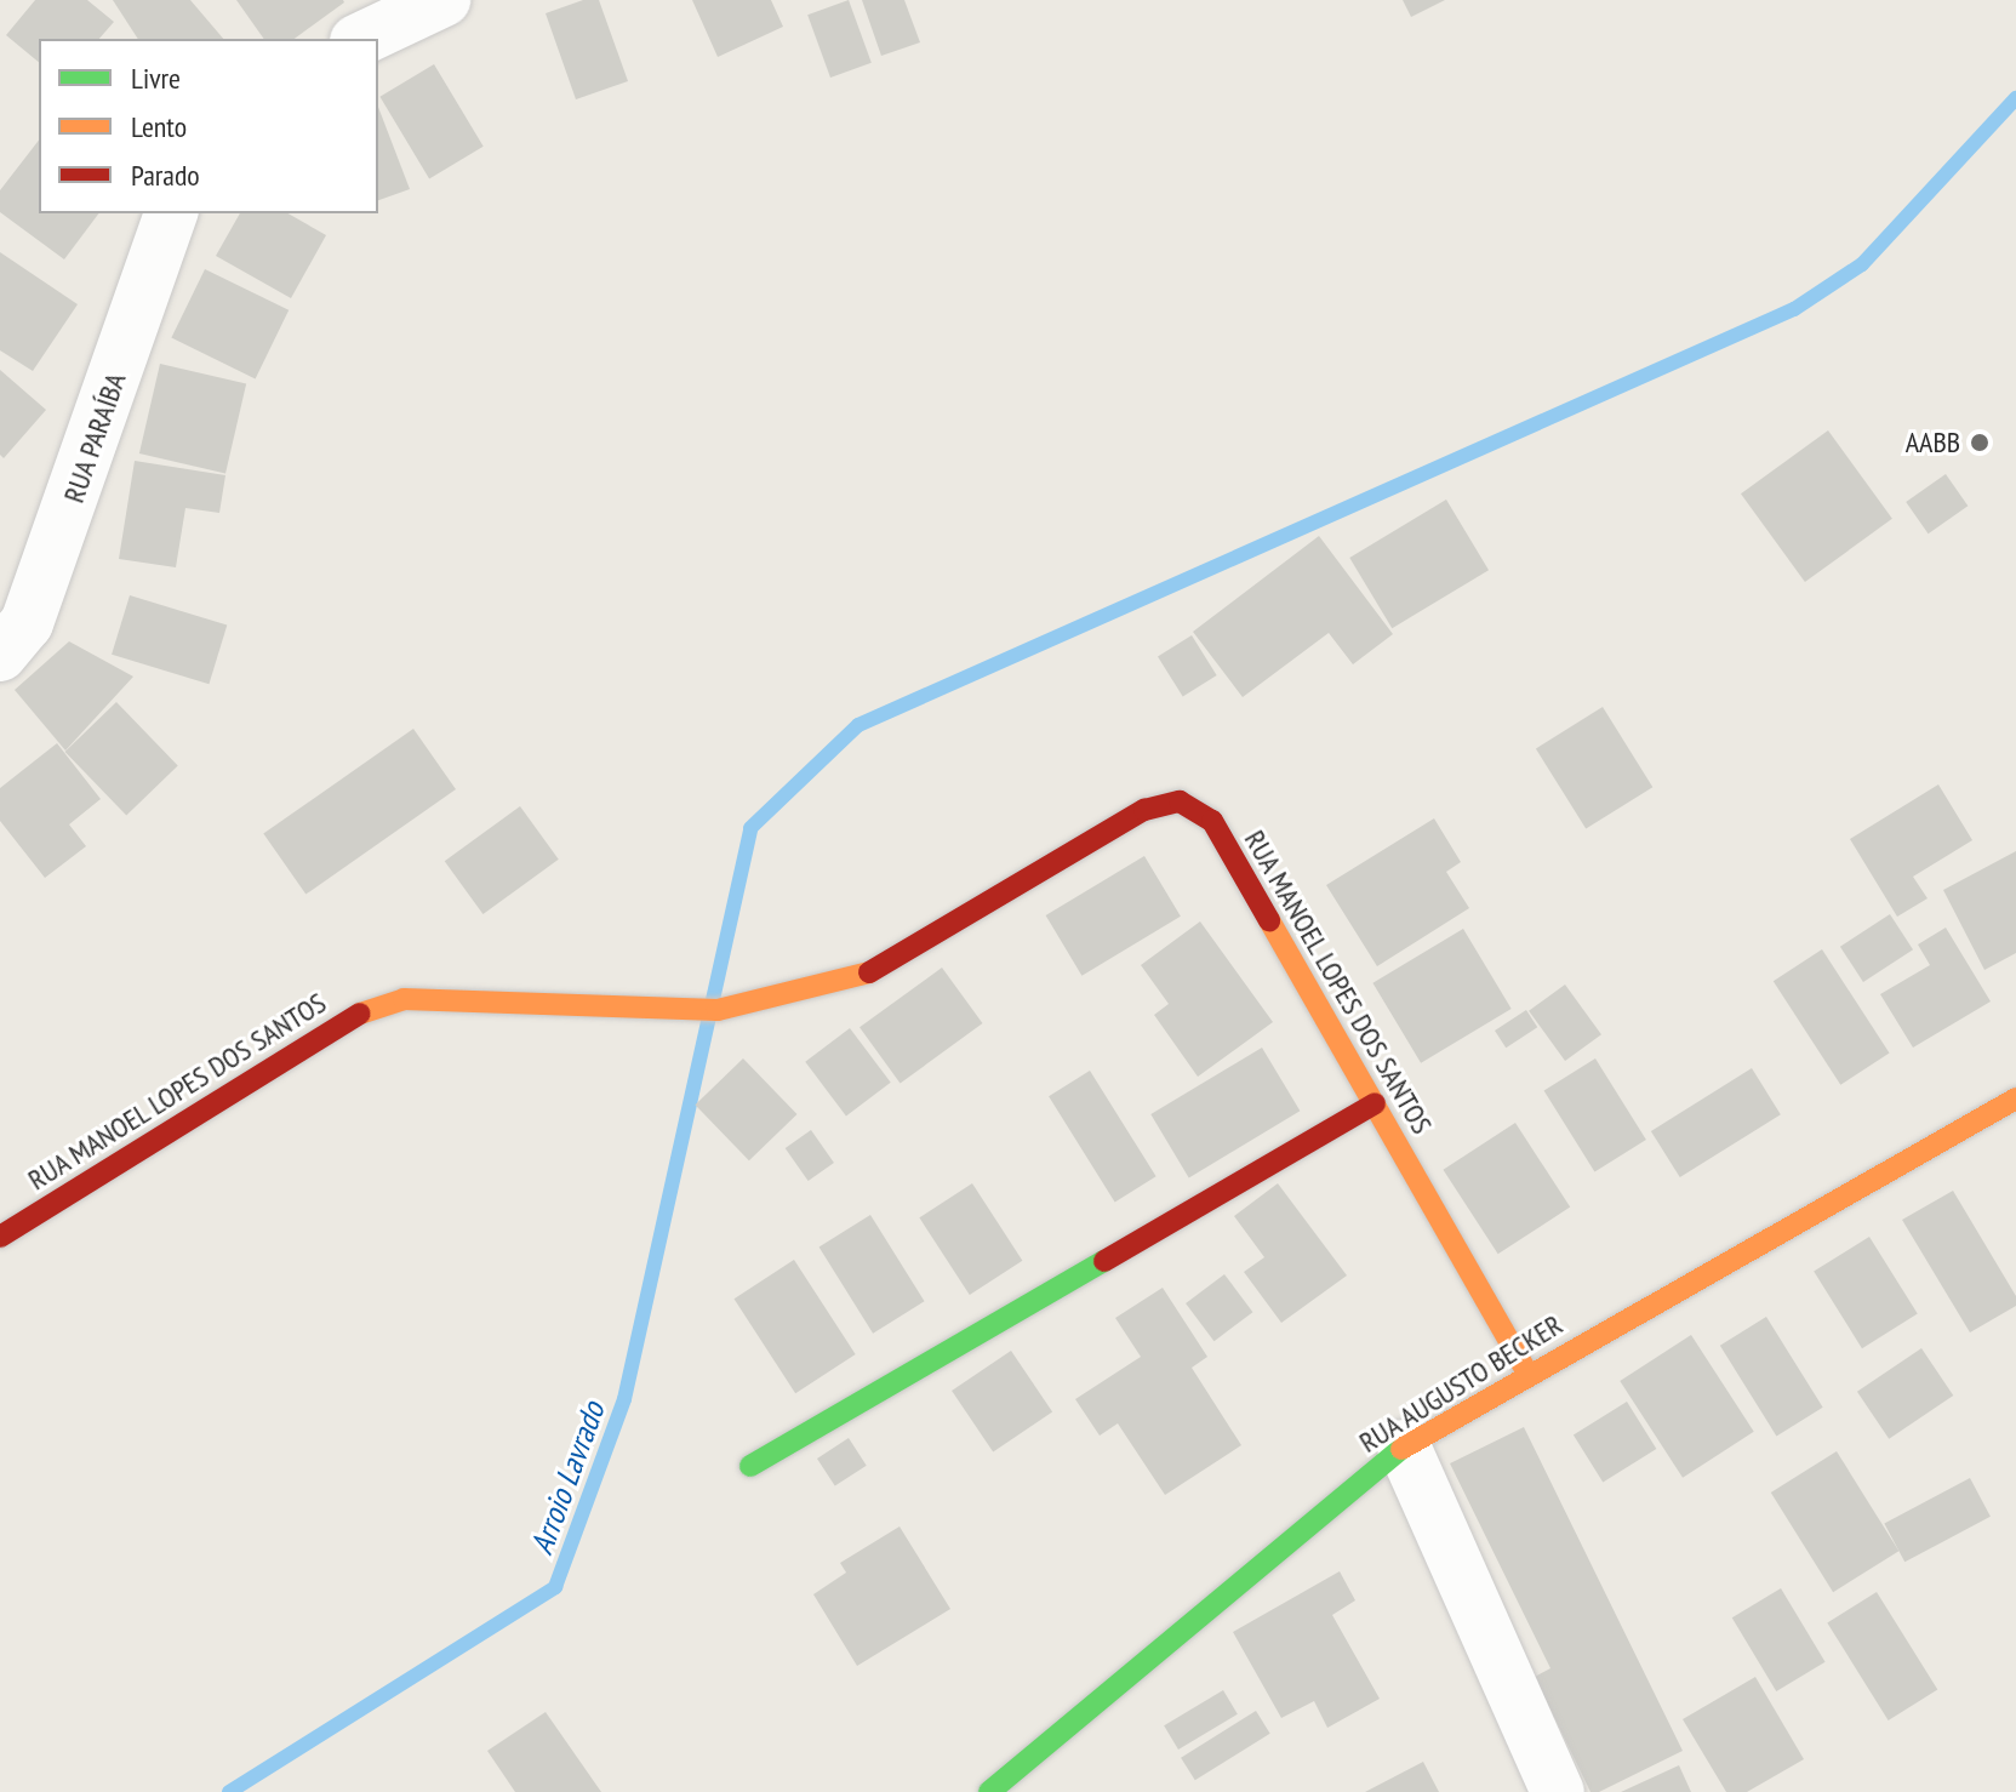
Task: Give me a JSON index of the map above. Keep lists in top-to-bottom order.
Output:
{
  "streets": {
    "street": ["RUA PARAÍBA", "RUA MANOEL LOPES DOS SANTOS", "RUA AUGUSTO BECKER"]
  },
  "crossings": [
    ["RUA MANOEL LOPES DOS SANTOS", "RUA AUGUSTO BECKER"]
  ],
  "water": ["Arroio Lavrado"],
  "places": ["AABB"],
  "legend": ["Livre", "Lento", "Parado"]
}
